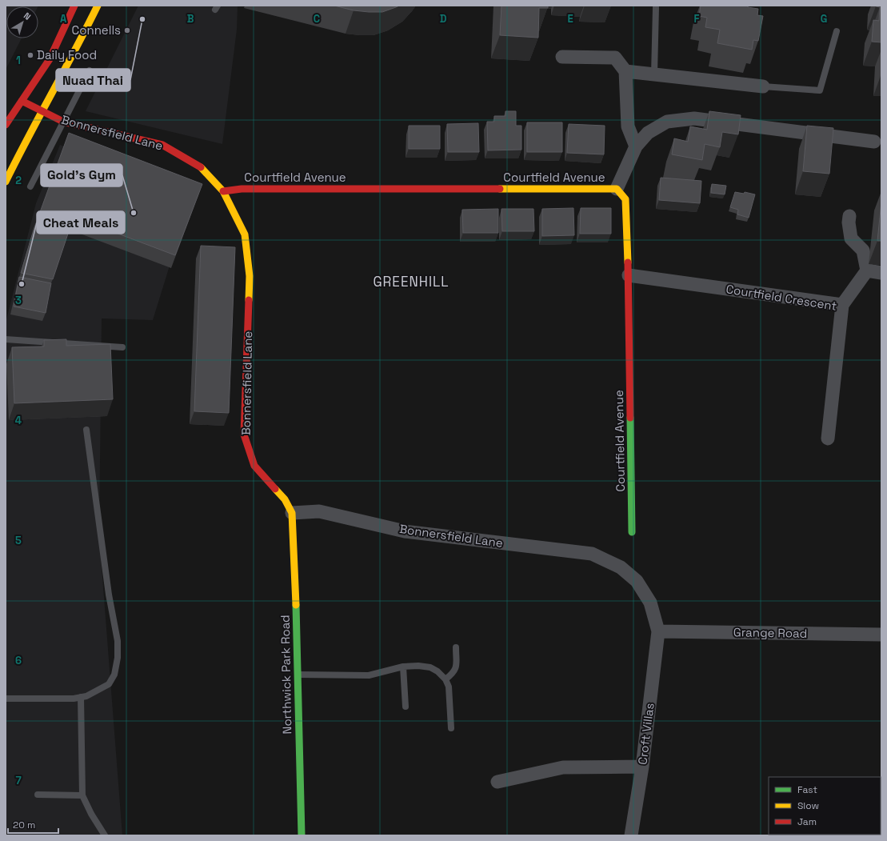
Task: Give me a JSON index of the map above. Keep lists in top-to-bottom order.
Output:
{
  "streets": {
    "street": [
      "Bonnersfield Lane",
      "Courtfield Avenue",
      "Courtfield Crescent",
      "Grange Road",
      "Northwick Park Road",
      "Croft Villas"
    ]
  },
  "crossings": [
    ["Bonnersfield Lane", "Courtfield Avenue"],
    ["Bonnersfield Lane", "Grange Road"],
    ["Bonnersfield Lane", "Northwick Park Road"],
    ["Bonnersfield Lane", "Croft Villas"],
    ["Courtfield Avenue", "Courtfield Crescent"],
    ["Grange Road", "Croft Villas"]
  ],
  "districts": ["GREENHILL"],
  "places": [
    "Nuad Thai",
    "Connells",
    "Daily Food",
    "Gold's Gym",
    "Cheat Meals"
  ],
  "legend": ["Fast", "Slow", "Jam"],
  "scale_bar": "20 m",
  "north": "top right",
  "grid": {
    "columns": [
      "A",
      "B",
      "C",
      "D",
      "E",
      "F",
      "G"
    ],
    "rows": [
      "1",
      "2",
      "3",
      "4",
      "5",
      "6",
      "7"
    ]
  }
}
